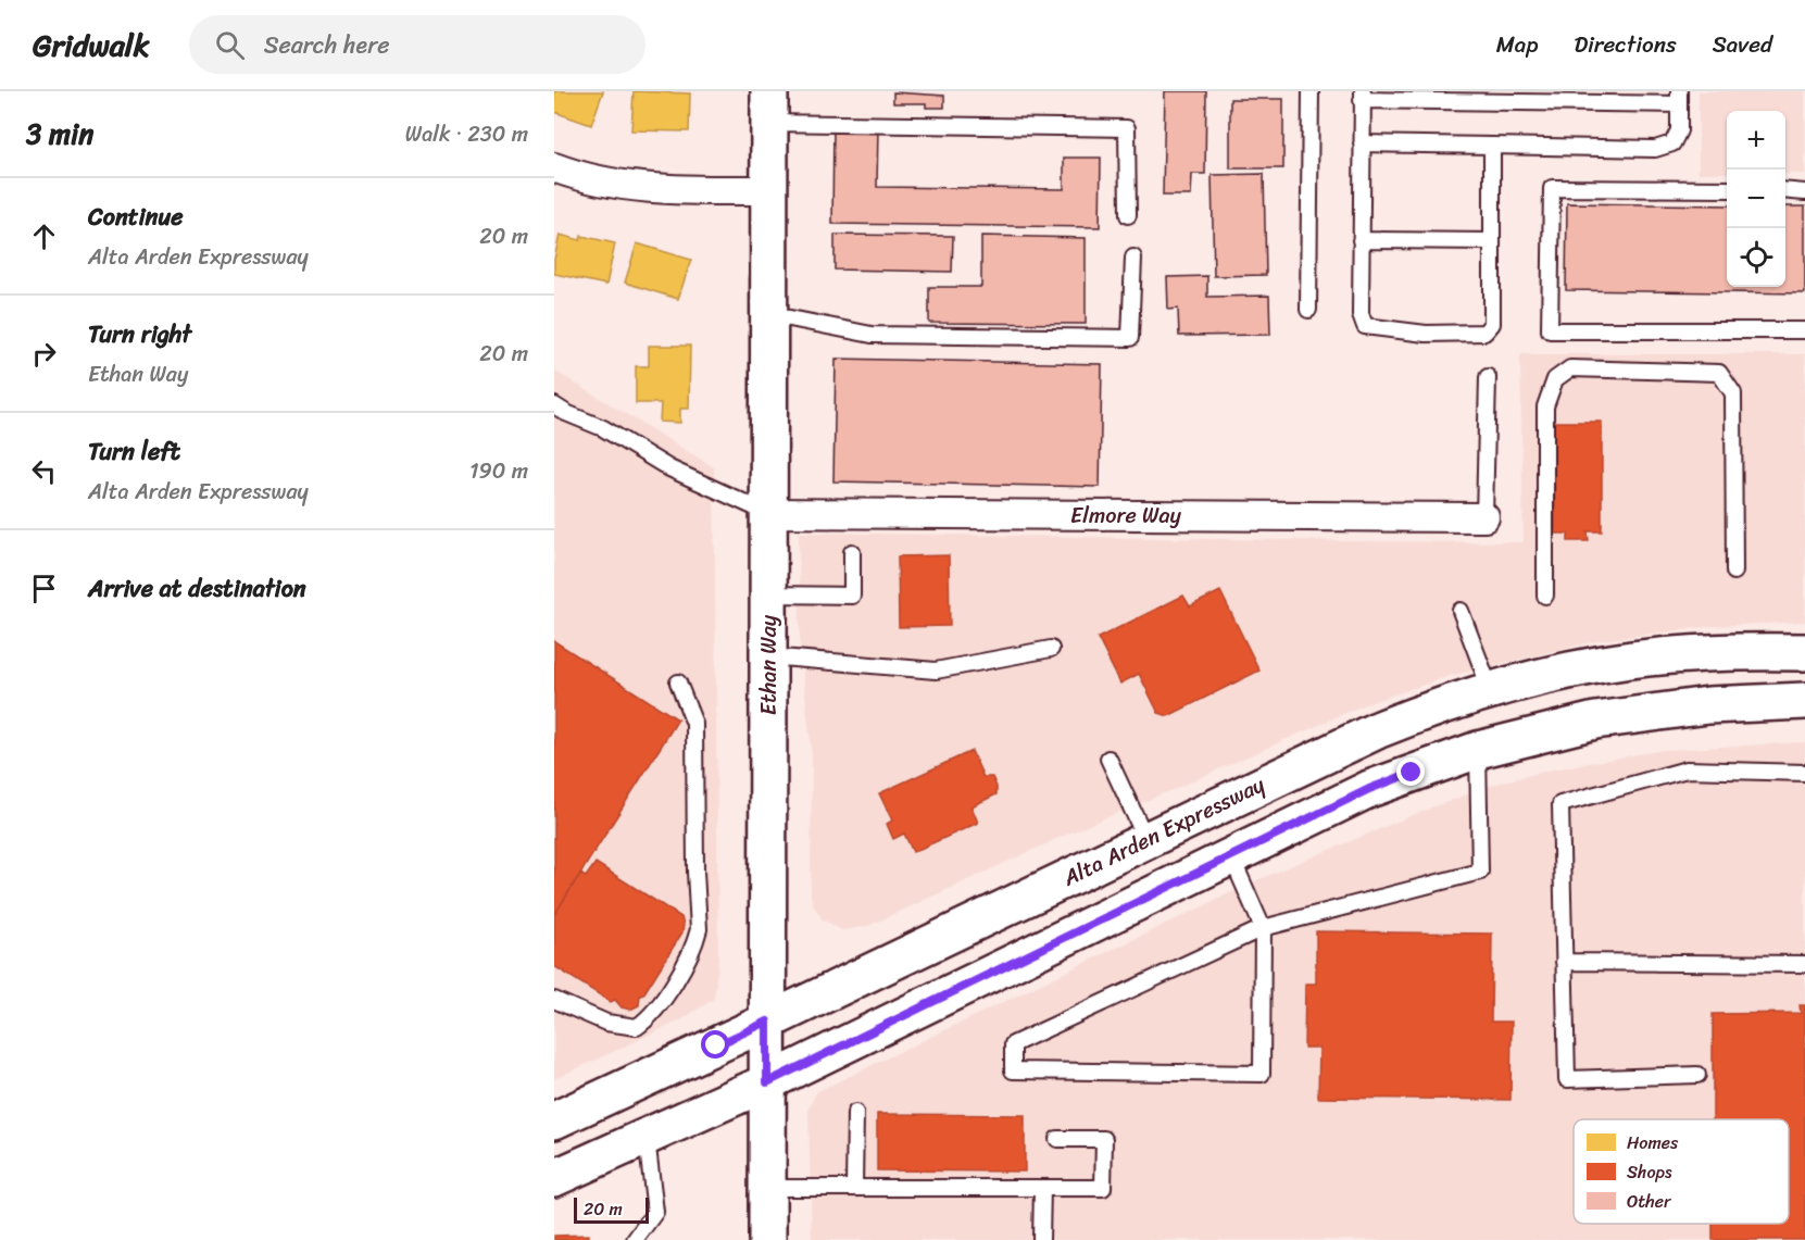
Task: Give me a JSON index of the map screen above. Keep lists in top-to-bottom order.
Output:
{
  "streets": {
    "main road": ["Ethan Way", "Alta Arden Expressway"],
    "street": ["Elmore Way"]
  },
  "crossings": [
    ["Elmore Way", "Ethan Way"],
    ["Ethan Way", "Alta Arden Expressway"]
  ],
  "legend": ["Homes", "Shops", "Other"],
  "scale_bar": "20 m",
  "page": {
    "header": "Gridwalk",
    "search": "Search here",
    "nav": ["Map", "Directions", "Saved"],
    "heading": ["3 min", "Walk · 230 m"],
    "map_buttons": ["+", "−"],
    "list": [
      ["Continue", "Alta Arden Expressway", "20 m"],
      ["Turn right", "Ethan Way", "20 m"],
      ["Turn left", "Alta Arden Expressway", "190 m"],
      "Arrive at destination"
    ],
    "scale": "20 m"
  }
}
